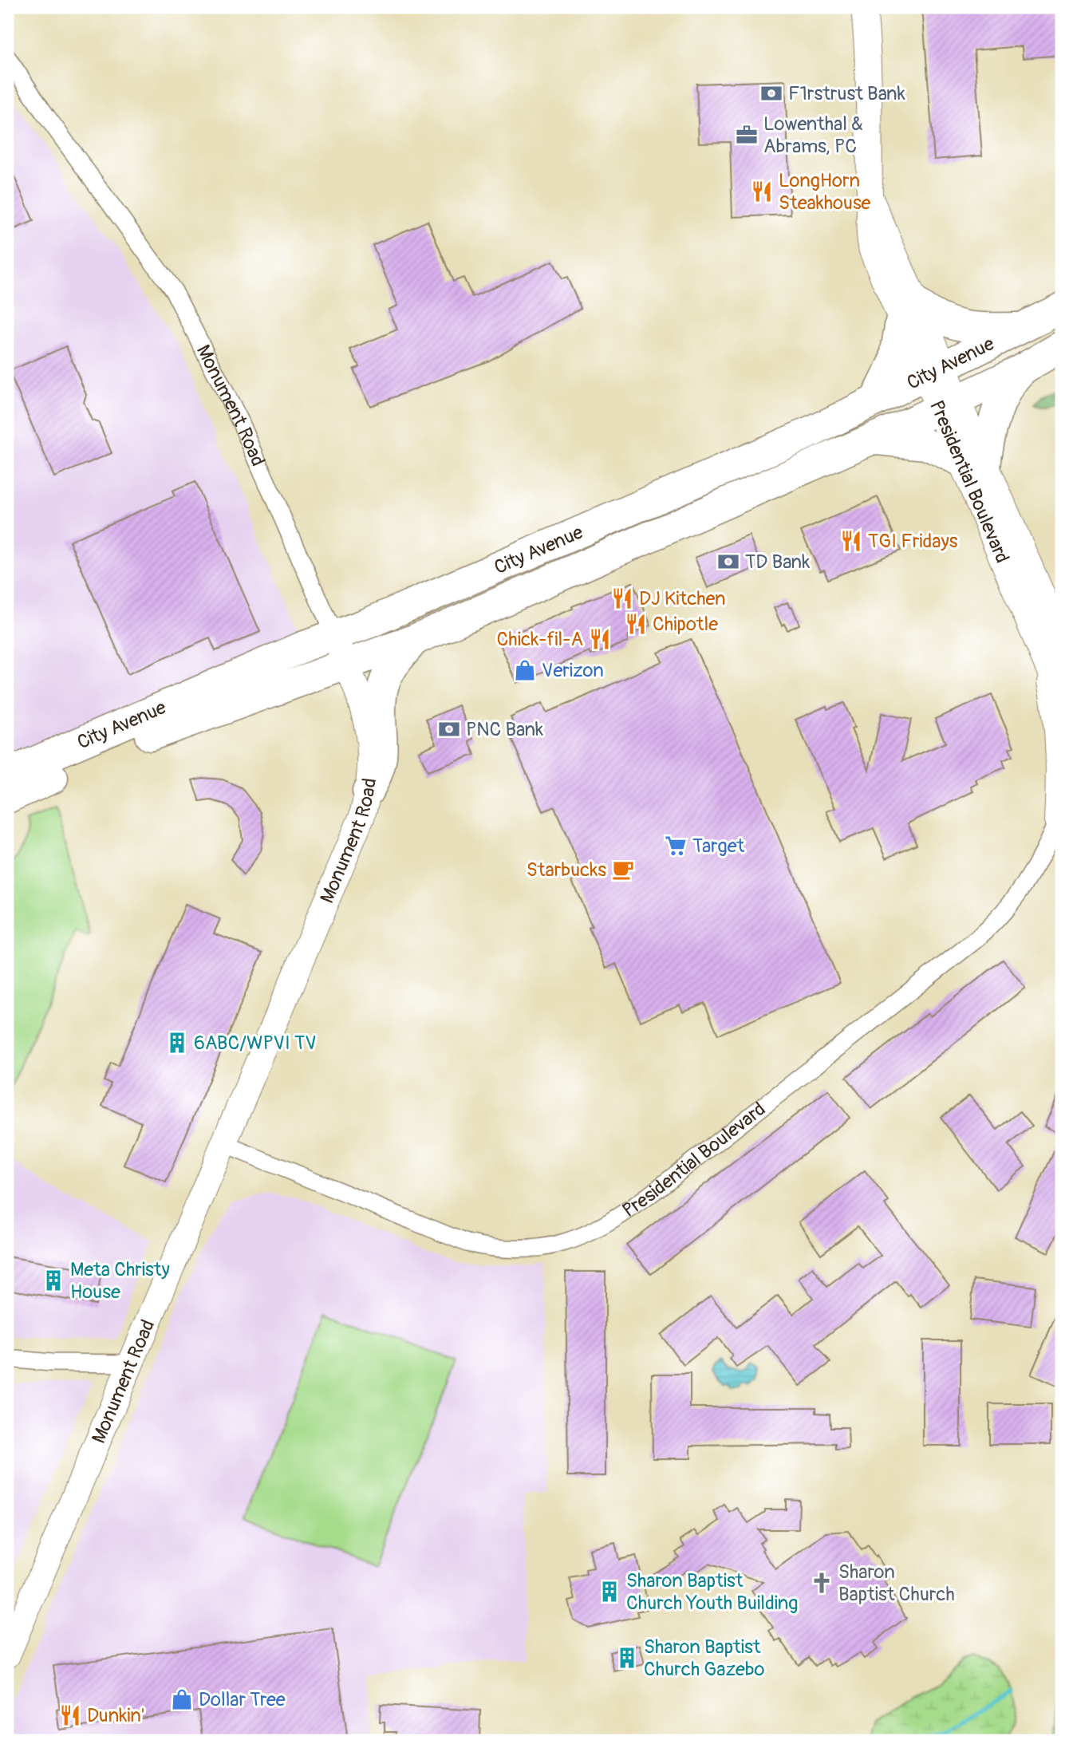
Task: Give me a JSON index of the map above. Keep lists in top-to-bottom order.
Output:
{
  "streets": {
    "highway": ["City Avenue"],
    "street": ["Monument Road", "Presidential Boulevard"]
  },
  "crossings": [
    ["City Avenue", "Monument Road"],
    ["City Avenue", "Presidential Boulevard"],
    ["Monument Road", "Presidential Boulevard"]
  ],
  "places": {
    "bank": ["F1rstrust Bank", "TD Bank", "PNC Bank"],
    "office": ["Lowenthal & Abrams, PC"],
    "restaurant": [
      "LongHorn Steakhouse",
      "TGI Fridays",
      "DJ Kitchen",
      "Chipotle",
      "Chick-fil-A",
      "Dunkin'"
    ],
    "shop": ["Verizon", "Dollar Tree"],
    "supermarket": ["Target"],
    "cafe": ["Starbucks"],
    "building": [
      "6ABC/WPVI TV",
      "Meta Christy House",
      "Sharon Baptist Church Youth Building",
      "Sharon Baptist Church Gazebo"
    ],
    "church": ["Sharon Baptist Church"]
  }
}
